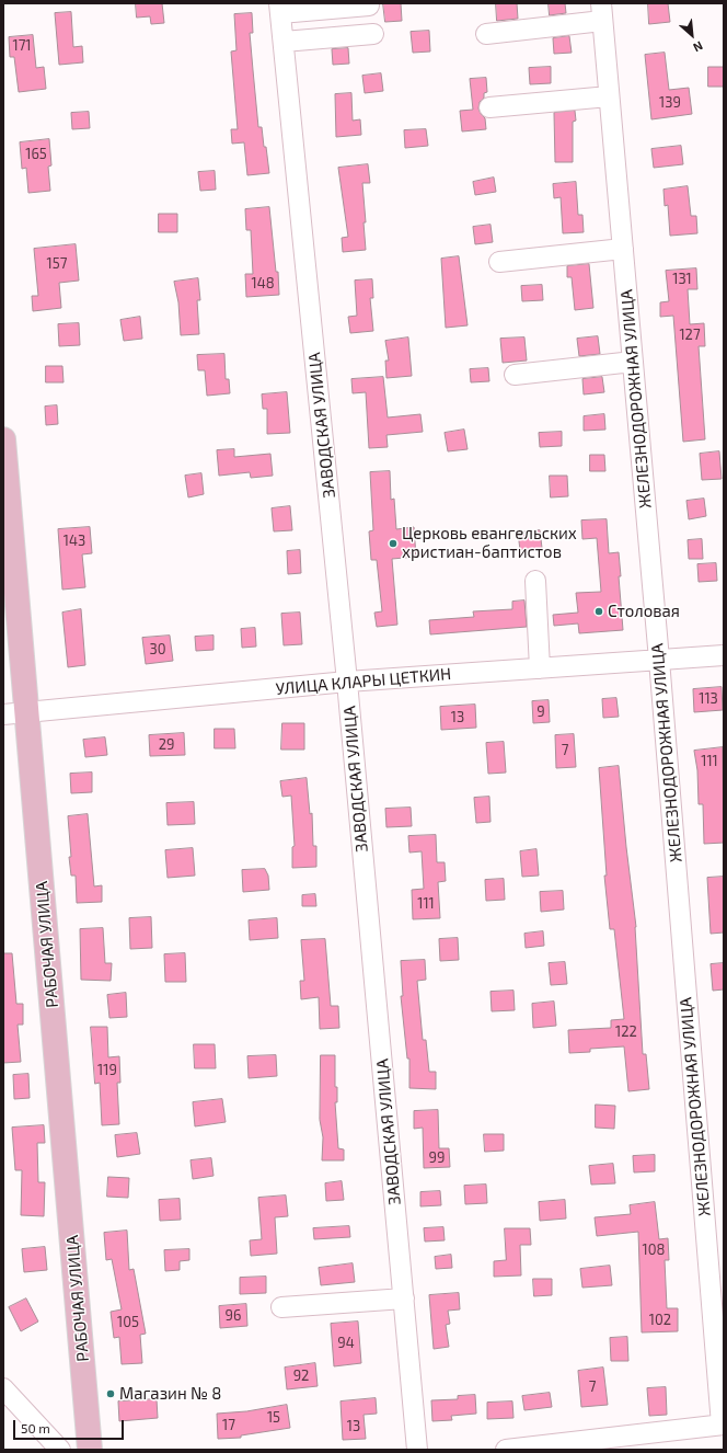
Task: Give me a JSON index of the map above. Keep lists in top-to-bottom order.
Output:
{
  "streets": {
    "main road": ["РАБОЧАЯ УЛИЦА"],
    "street": ["ЖЕЛЕЗНОДОРОЖНАЯ УЛИЦА", "ЗАВОДСКАЯ УЛИЦА", "УЛИЦА КЛАРЫ ЦЕТКИН"]
  },
  "crossings": [
    ["ЖЕЛЕЗНОДОРОЖНАЯ УЛИЦА", "УЛИЦА КЛАРЫ ЦЕТКИН"],
    ["ЗАВОДСКАЯ УЛИЦА", "УЛИЦА КЛАРЫ ЦЕТКИН"],
    ["УЛИЦА КЛАРЫ ЦЕТКИН", "РАБОЧАЯ УЛИЦА"]
  ],
  "places": ["Церковь евангельских христиан-баптистов", "Столовая", "Магазин № 8"],
  "house_numbers": [
    "171",
    "139",
    "165",
    "157",
    "131",
    "148",
    "127",
    "143",
    "30",
    "113",
    "9",
    "13",
    "29",
    "7",
    "111",
    "111",
    "122",
    "119",
    "99",
    "108",
    "96",
    "102",
    "105",
    "94",
    "92",
    "7",
    "15",
    "17",
    "13"
  ],
  "scale_bar": "50 m",
  "north": "bottom right"
}
